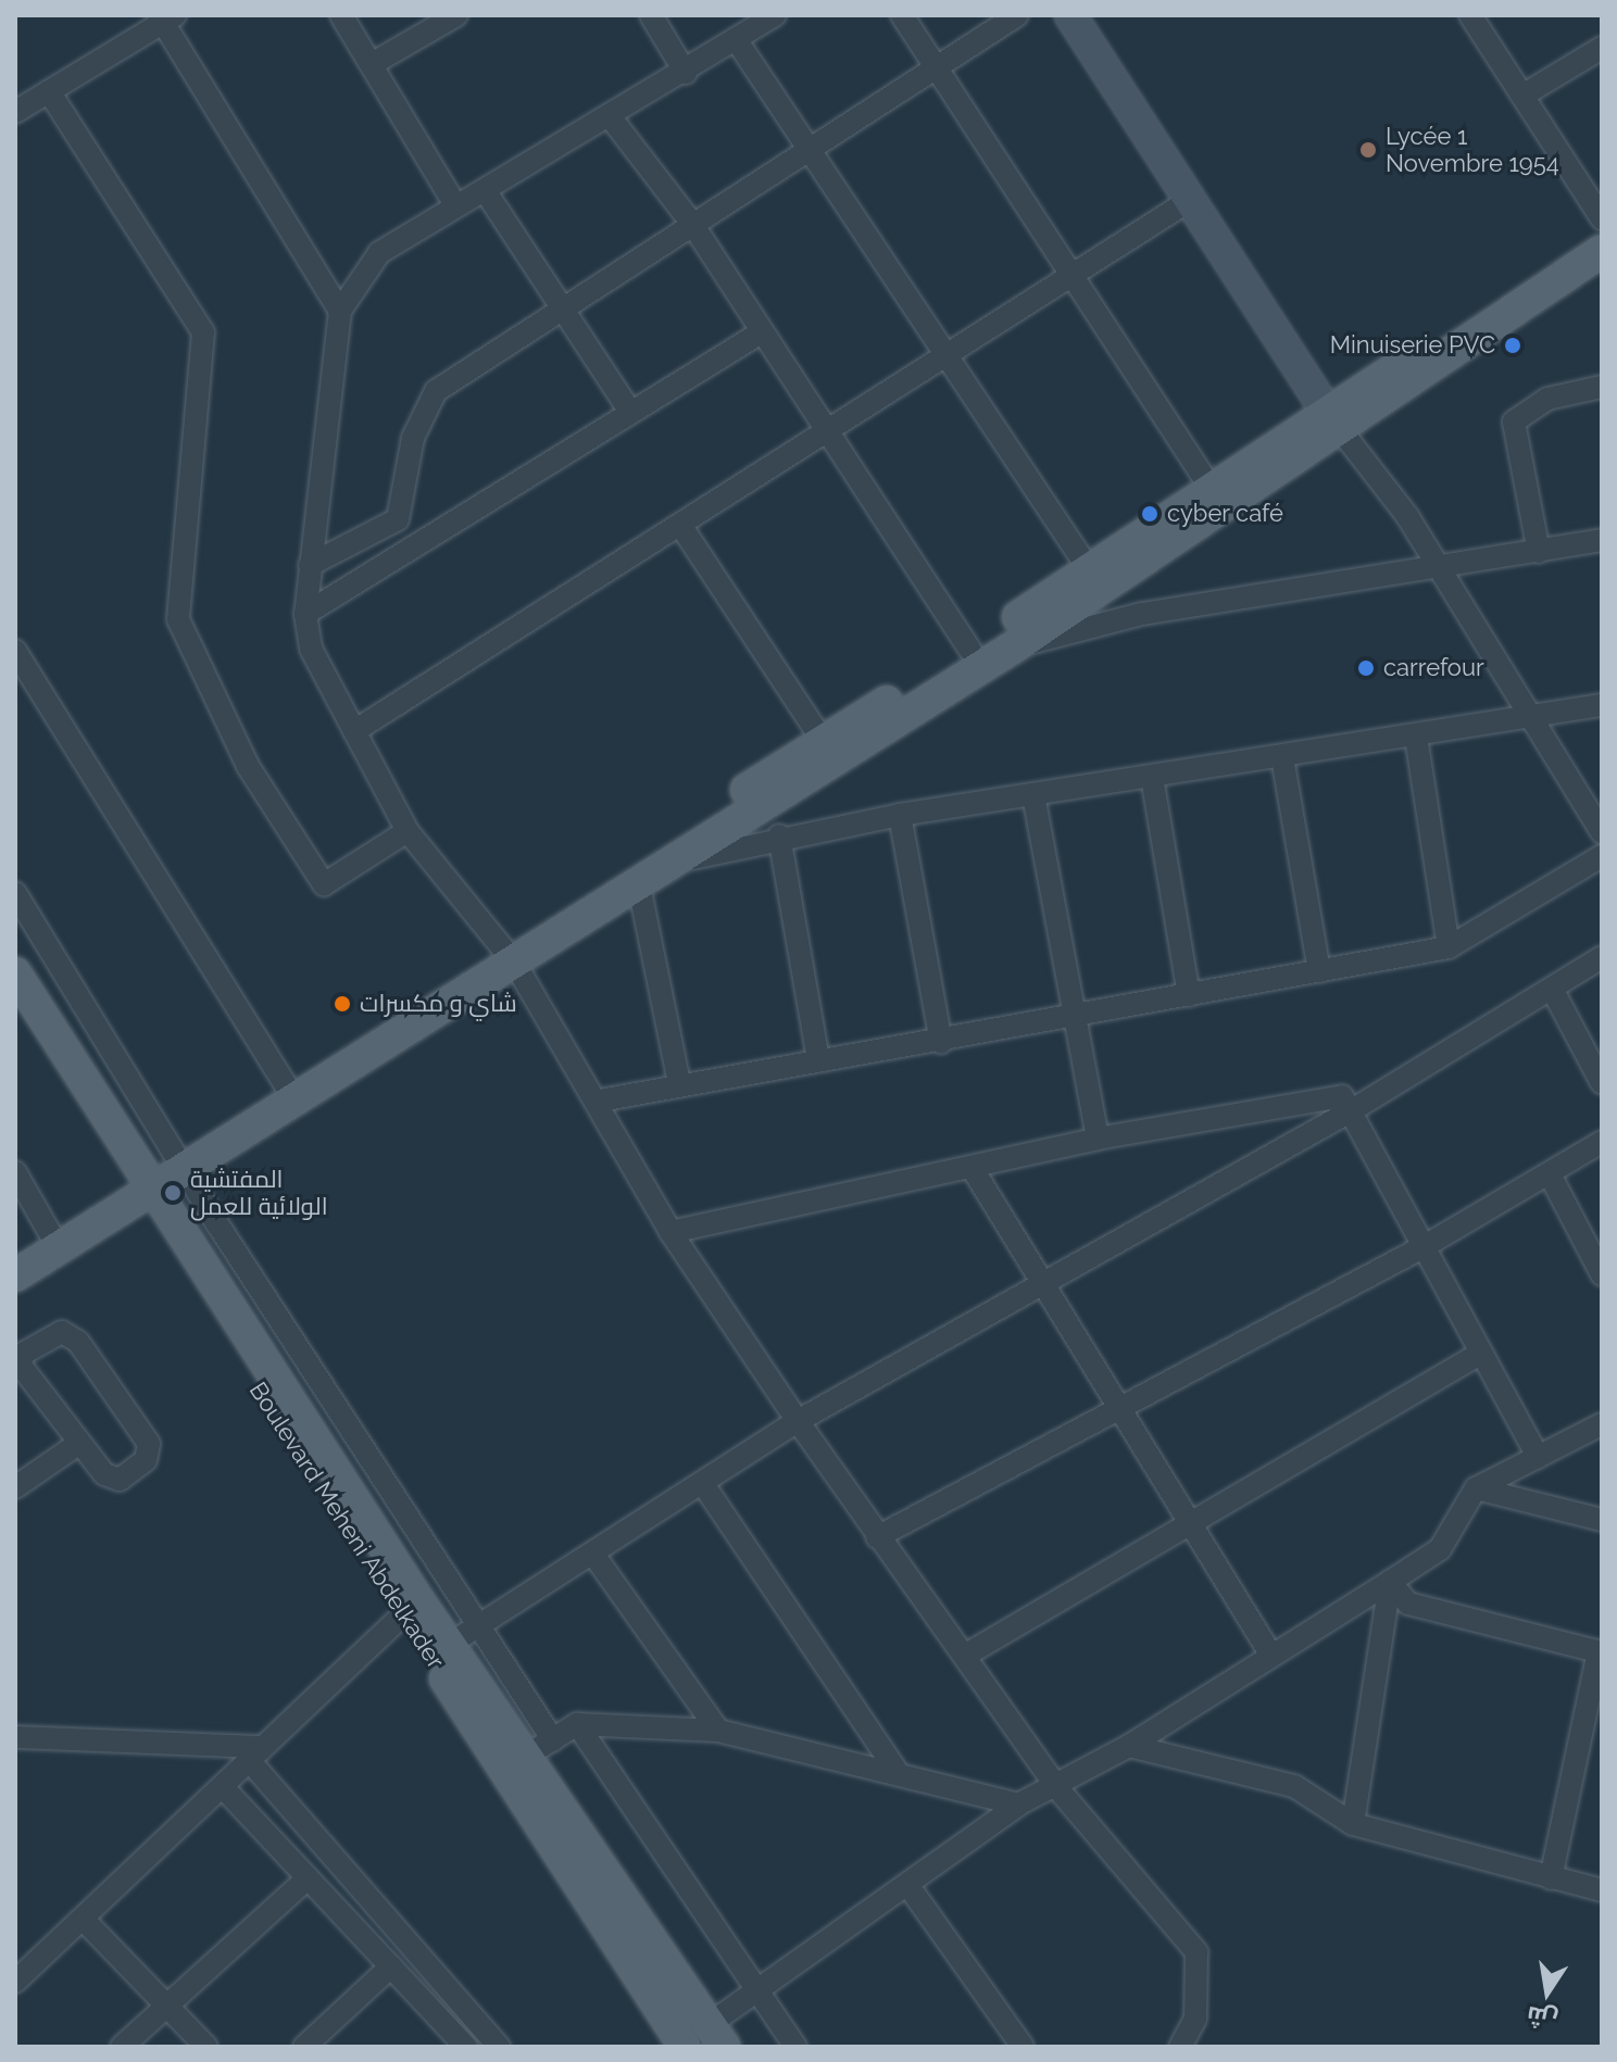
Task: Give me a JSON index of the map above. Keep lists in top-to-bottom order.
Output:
{
  "streets": {
    "main road": ["Boulevard Meheni Abdelkader"]
  },
  "places": [
    "Lycée 1 Novembre 1954",
    "Minuiserie PVC",
    "cyber café",
    "carrefour",
    "شاي و مكسرات",
    "المفتشية الولائية للعمل"
  ],
  "north": "bottom"
}
